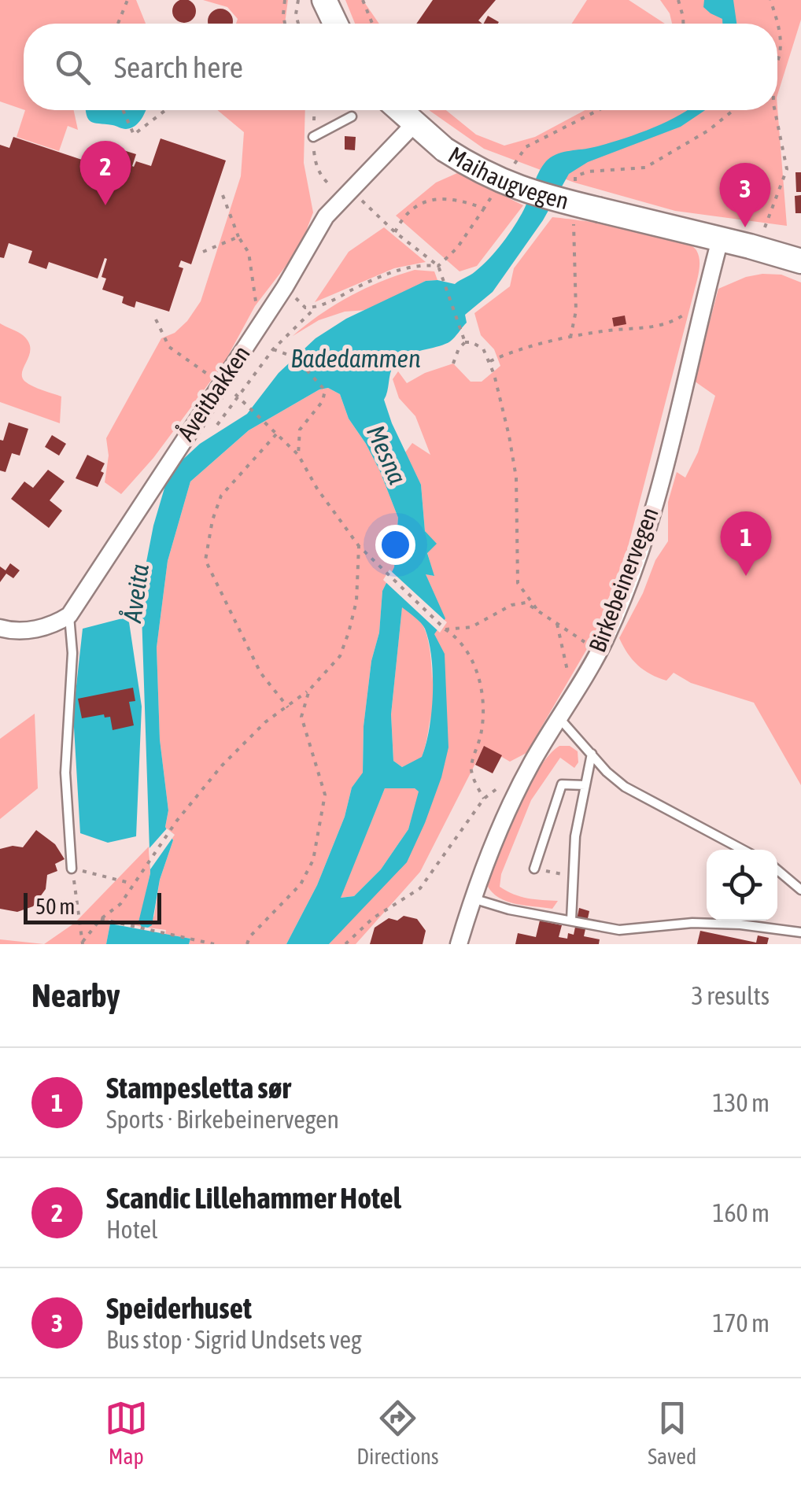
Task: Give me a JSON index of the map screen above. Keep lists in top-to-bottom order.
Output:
{
  "streets": {
    "street": ["Maihaugvegen", "Åveitbakken", "Birkebeinervegen"]
  },
  "crossings": [
    ["Maihaugvegen", "Åveitbakken"],
    ["Maihaugvegen", "Birkebeinervegen"]
  ],
  "water": ["Badedammen", "Mesna", "Åveita"],
  "scale_bar": "50 m",
  "page": {
    "search": "Search here",
    "pins": ["2", "3", "1"],
    "scale": "50 m",
    "heading": ["Nearby", "3 results"],
    "list": [
      {
        "mark": "1",
        "name": "Stampesletta sør",
        "note": "Sports · Birkebeinervegen",
        "value": "130 m"
      },
      {
        "mark": "2",
        "name": "Scandic Lillehammer Hotel",
        "note": "Hotel",
        "value": "160 m"
      },
      {
        "mark": "3",
        "name": "Speiderhuset",
        "note": "Bus stop · Sigrid Undsets veg",
        "value": "170 m"
      }
    ],
    "nav": ["Map", "Directions", "Saved"]
  }
}
